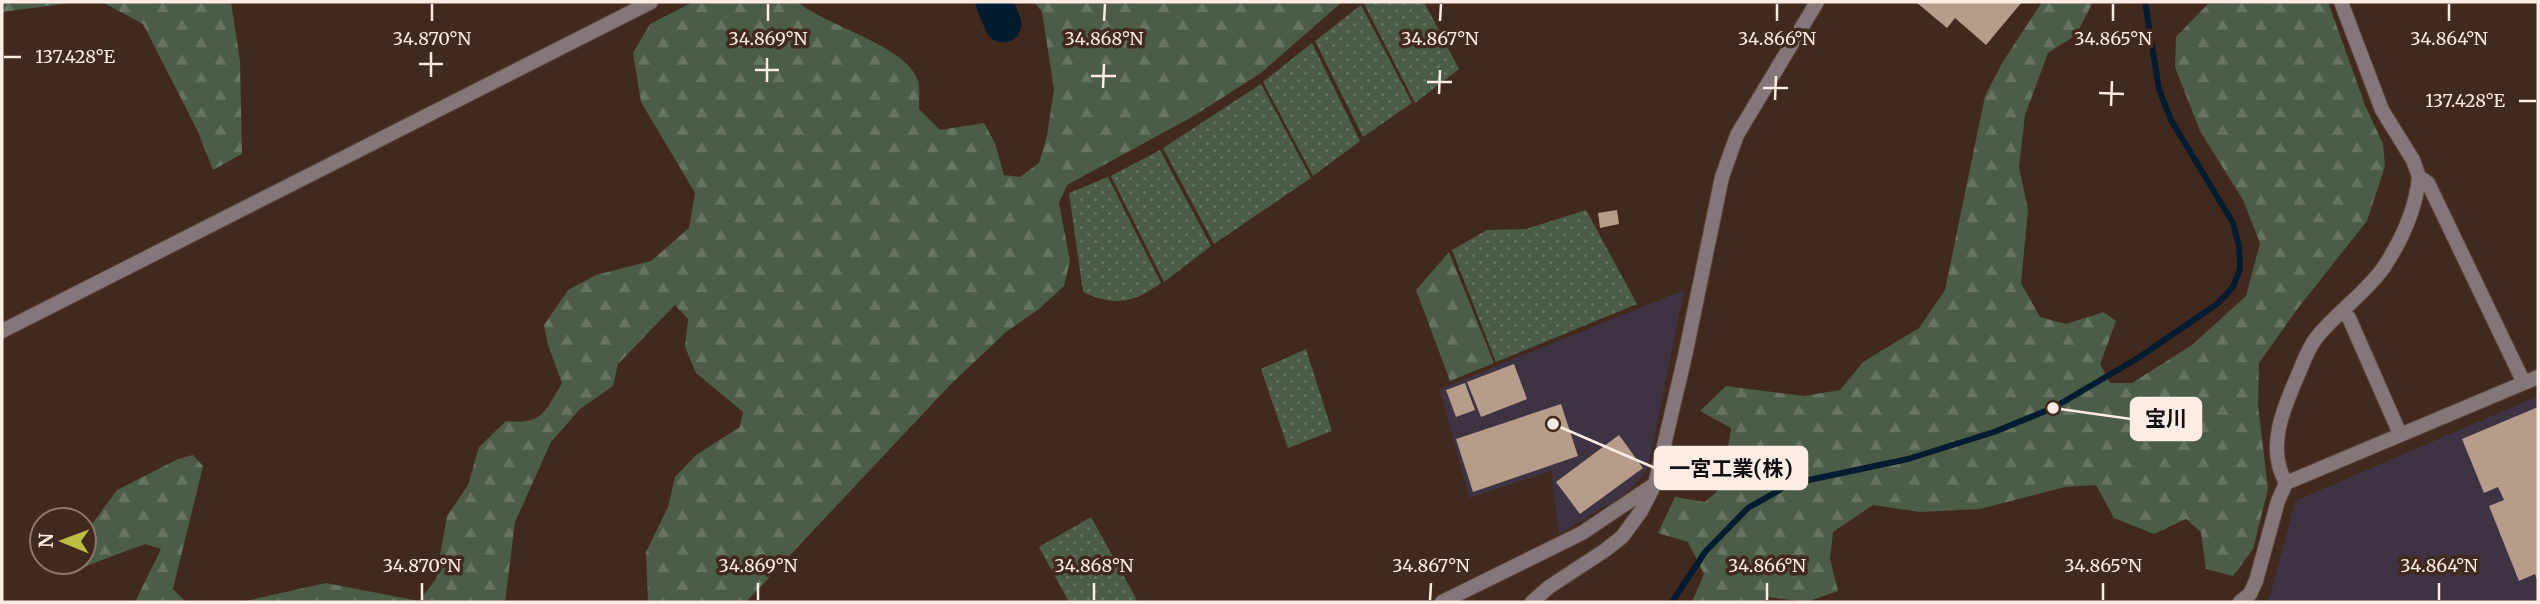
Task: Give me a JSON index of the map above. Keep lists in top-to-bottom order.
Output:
{
  "places": ["宝川", "一宮工業(株)"],
  "north": "left",
  "coordinates": [
    "34.870°N",
    "34.869°N",
    "34.868°N",
    "34.867°N",
    "34.866°N",
    "34.865°N",
    "34.864°N",
    "137.428°E"
  ]
}
